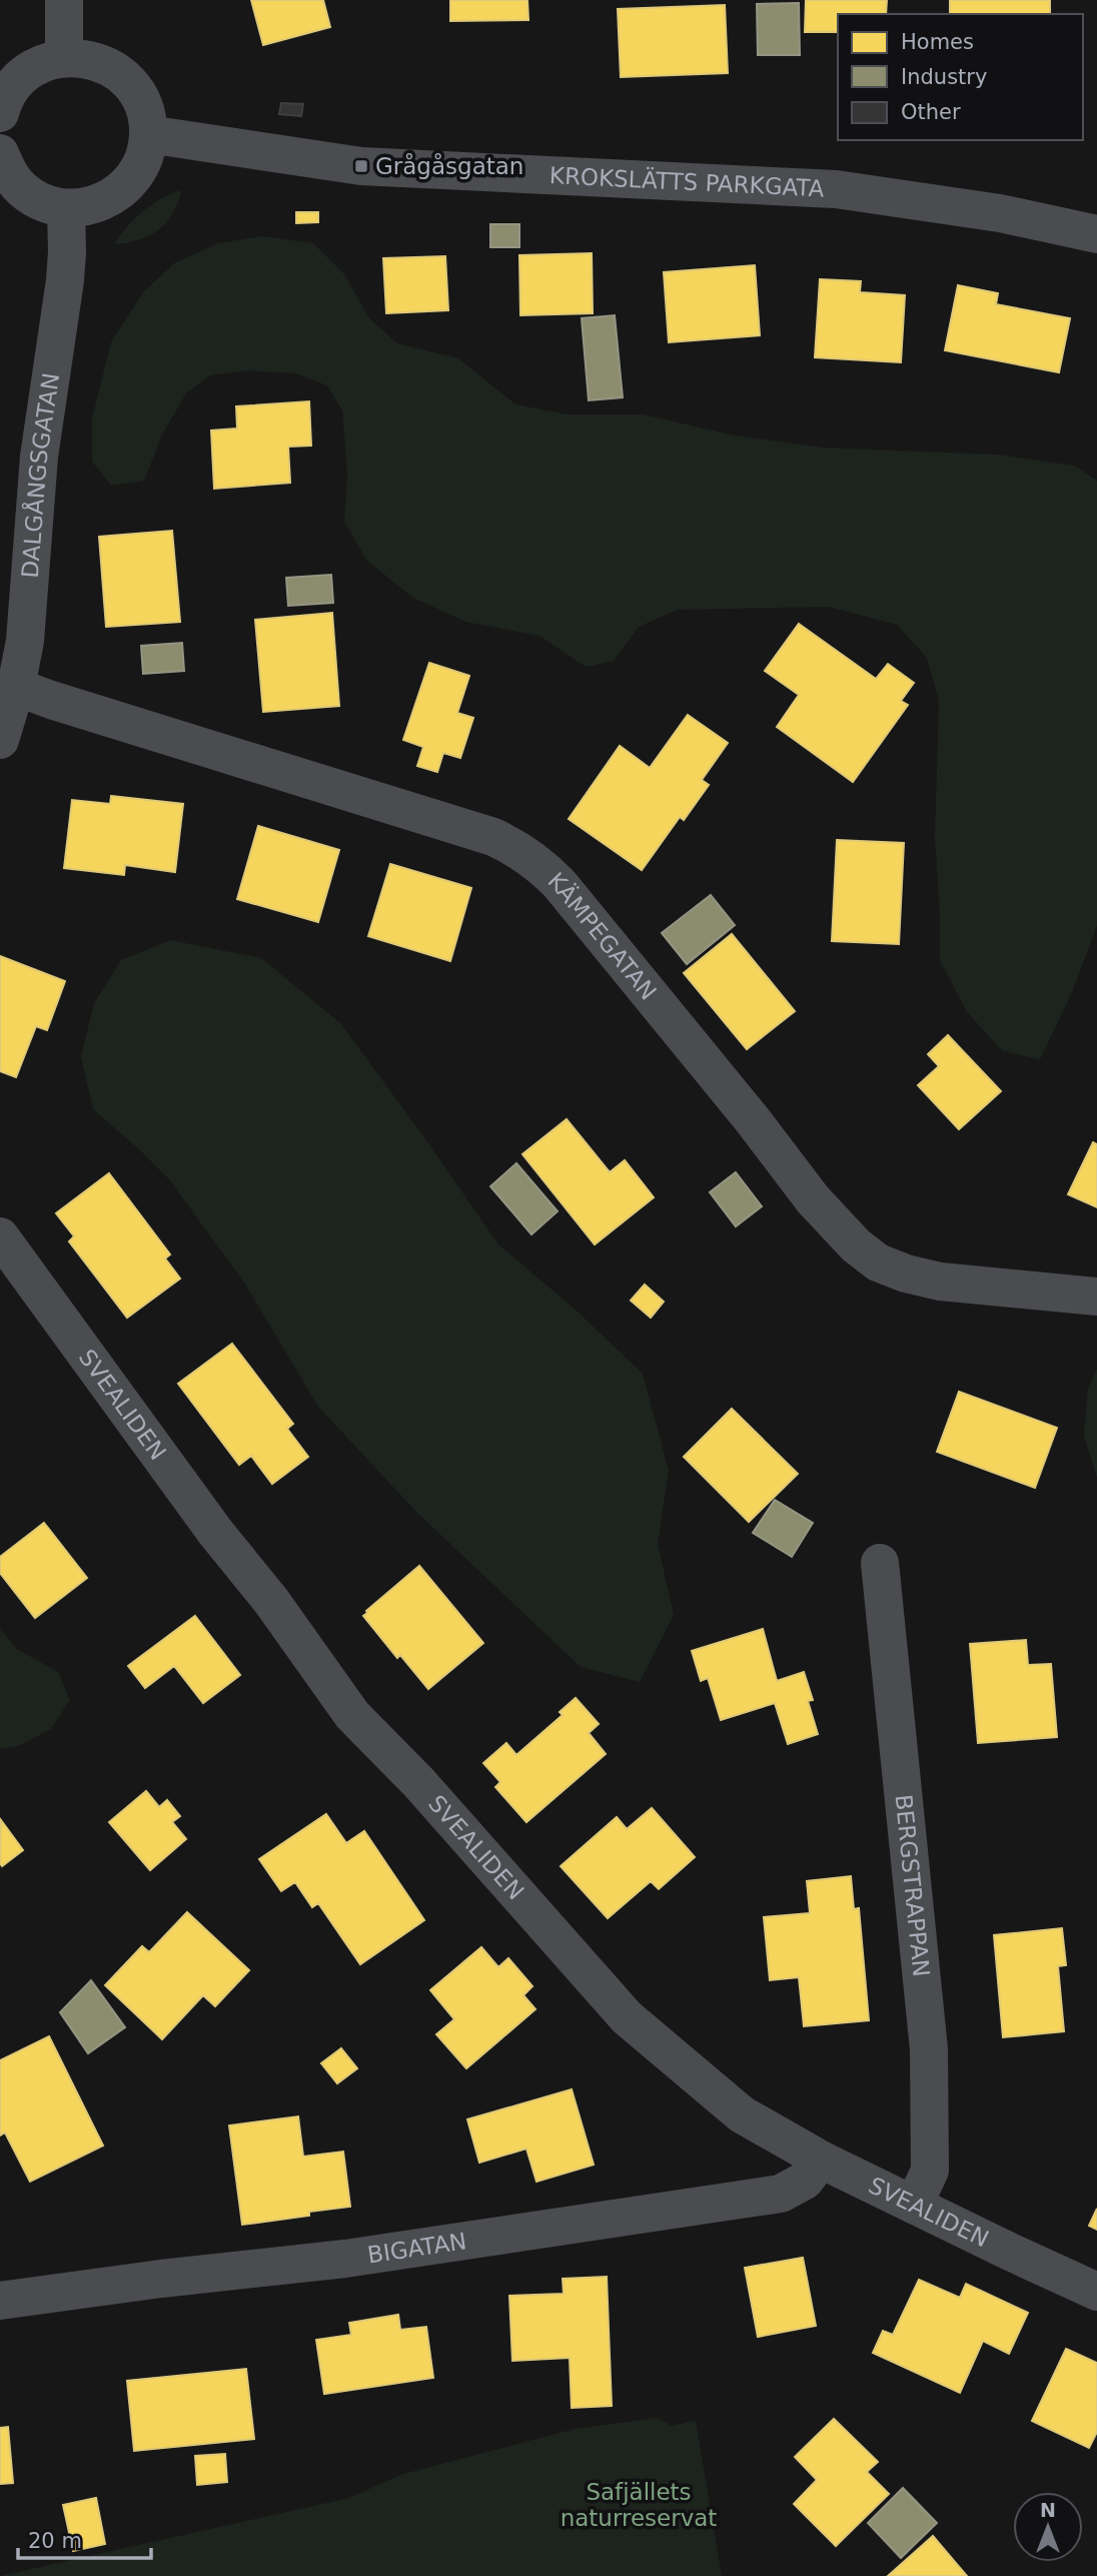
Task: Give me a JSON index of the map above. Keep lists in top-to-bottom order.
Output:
{
  "streets": {
    "street": [
      "KROKSLÄTTS PARKGATA",
      "DALGÅNGSGATAN",
      "KÄMPEGATAN",
      "SVEALIDEN",
      "BERGSTRAPPAN",
      "BIGATAN"
    ]
  },
  "crossings": [
    ["DALGÅNGSGATAN", "KÄMPEGATAN"],
    ["SVEALIDEN", "BERGSTRAPPAN"],
    ["SVEALIDEN", "BIGATAN"]
  ],
  "parks": ["Safjällets naturreservat"],
  "places": {
    "transit": ["Grågåsgatan"]
  },
  "legend": ["Homes", "Industry", "Other"],
  "scale_bar": "20 m",
  "north": "top"
}
